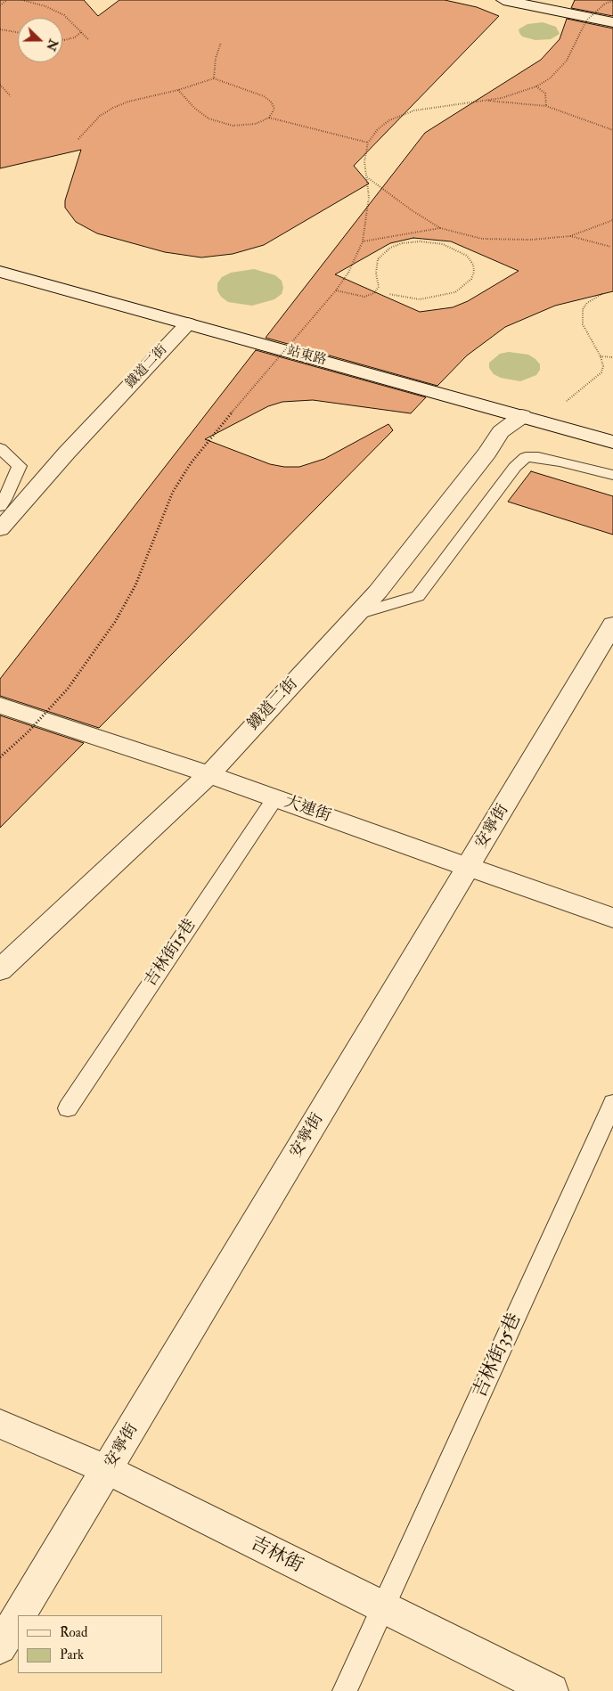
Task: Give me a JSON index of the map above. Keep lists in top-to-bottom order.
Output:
{
  "streets": {
    "street": [
      "站東路",
      "鐵道二街",
      "大連街",
      "安寧街",
      "吉林街"
    ],
    "lane": ["吉林街15巷", "吉林街35巷"]
  },
  "crossings": [
    ["站東路", "鐵道二街"],
    ["鐵道二街", "大連街"],
    ["大連街", "安寧街"],
    ["大連街", "吉林街15巷"],
    ["安寧街", "吉林街"],
    ["吉林街35巷", "吉林街"]
  ],
  "legend": ["Road", "Park"],
  "north": "right"
}
